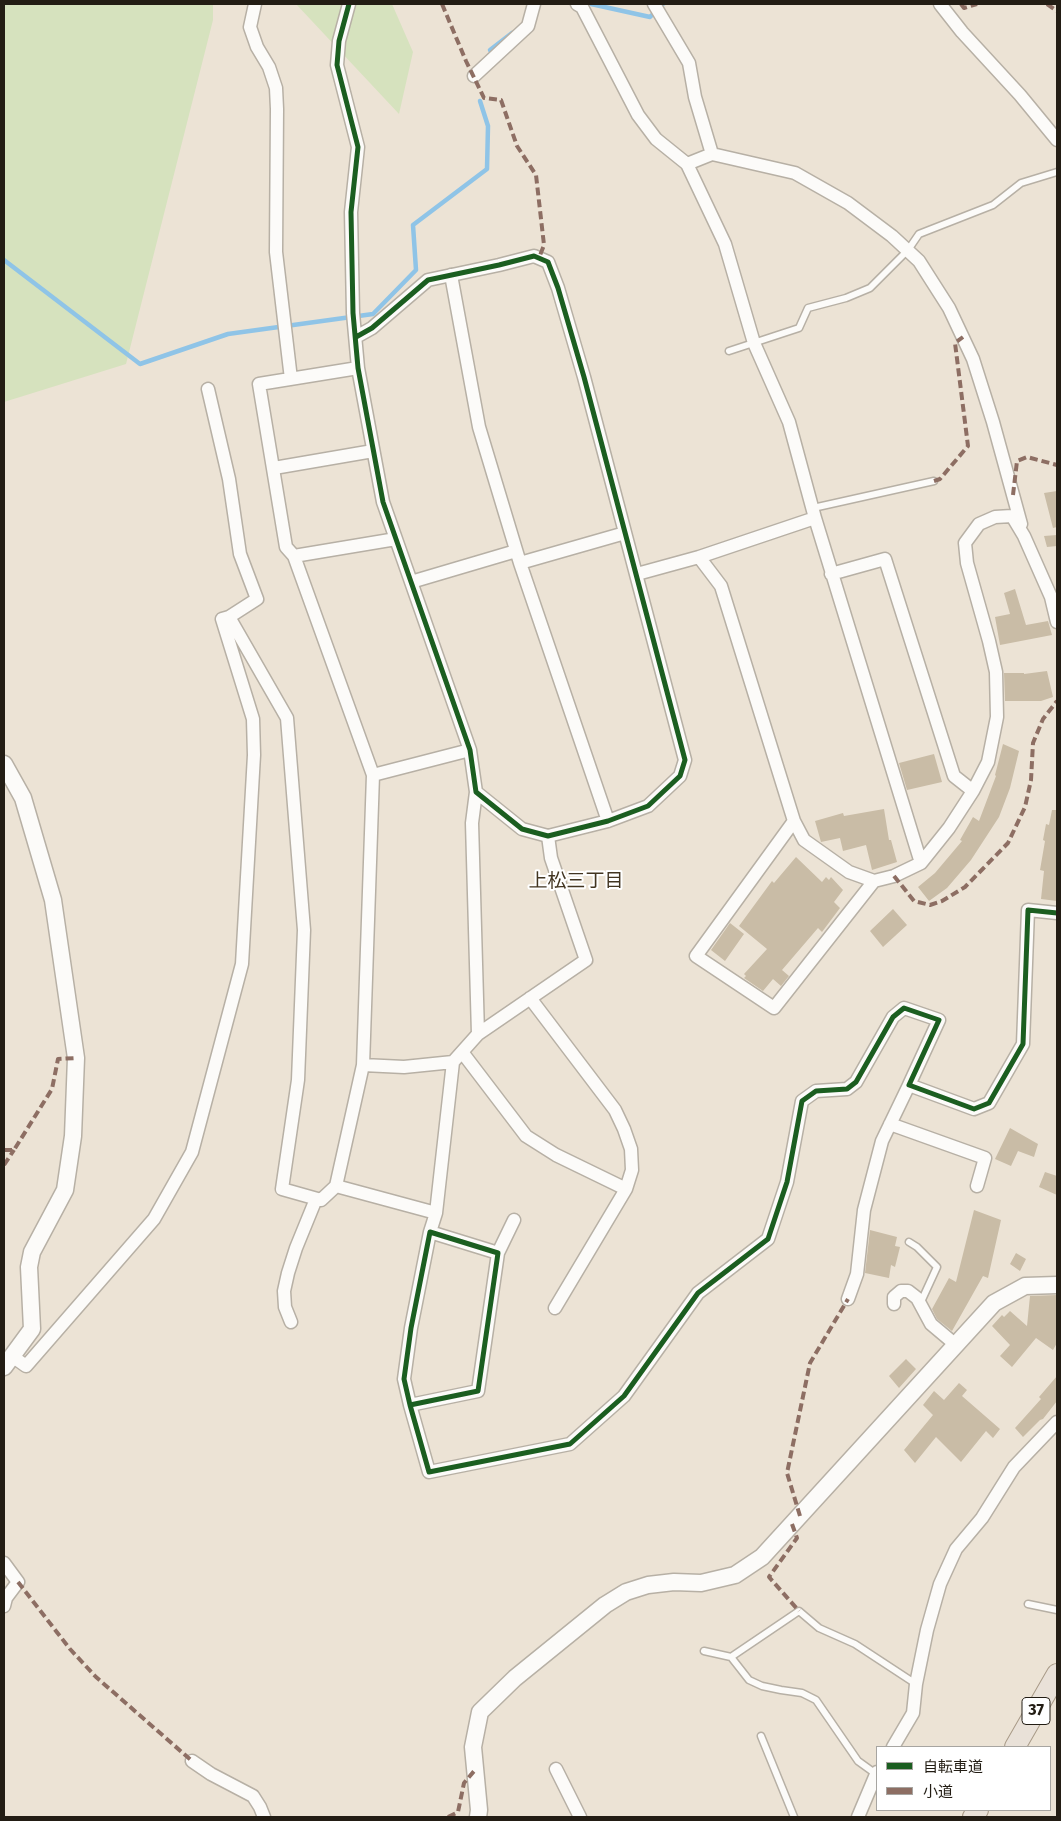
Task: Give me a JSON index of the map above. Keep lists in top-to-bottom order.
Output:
{
  "streets": {
    "main road": ["37"]
  },
  "districts": ["上松三丁目"],
  "legend": ["自転車道", "小道"]
}
